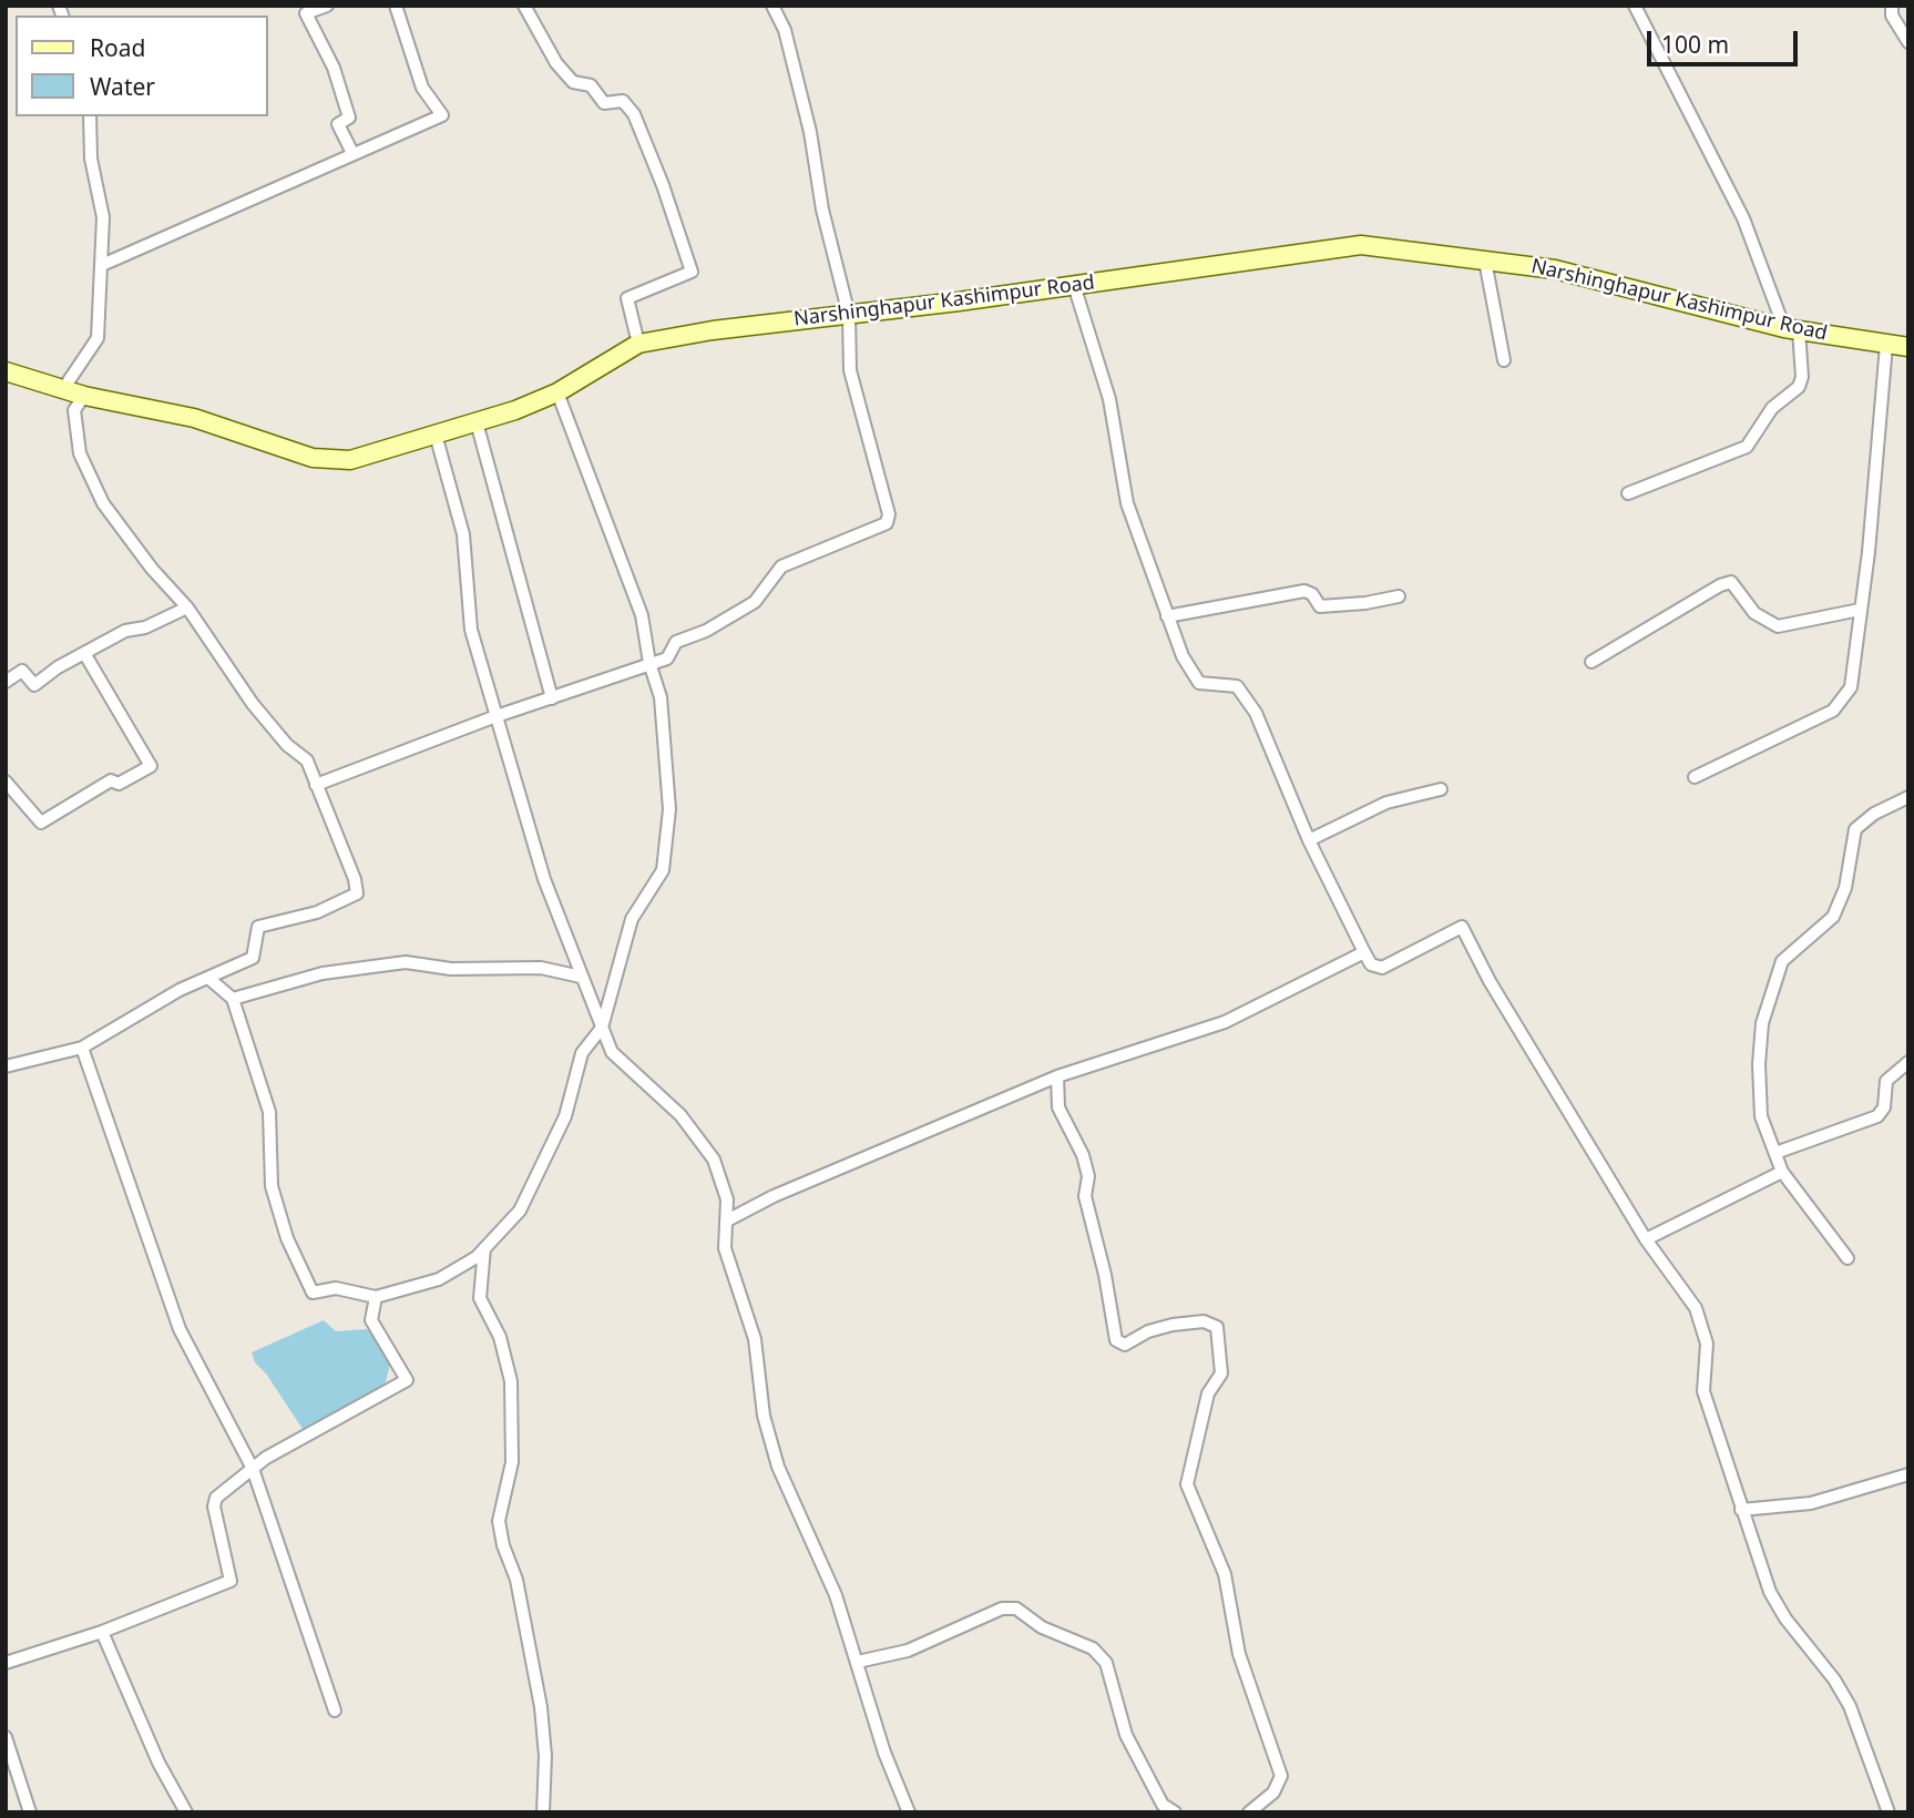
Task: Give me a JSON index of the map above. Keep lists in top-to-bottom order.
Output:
{
  "streets": {
    "street": ["Narshinghapur Kashimpur Road"]
  },
  "legend": ["Road", "Water"],
  "scale_bar": "100 m"
}
